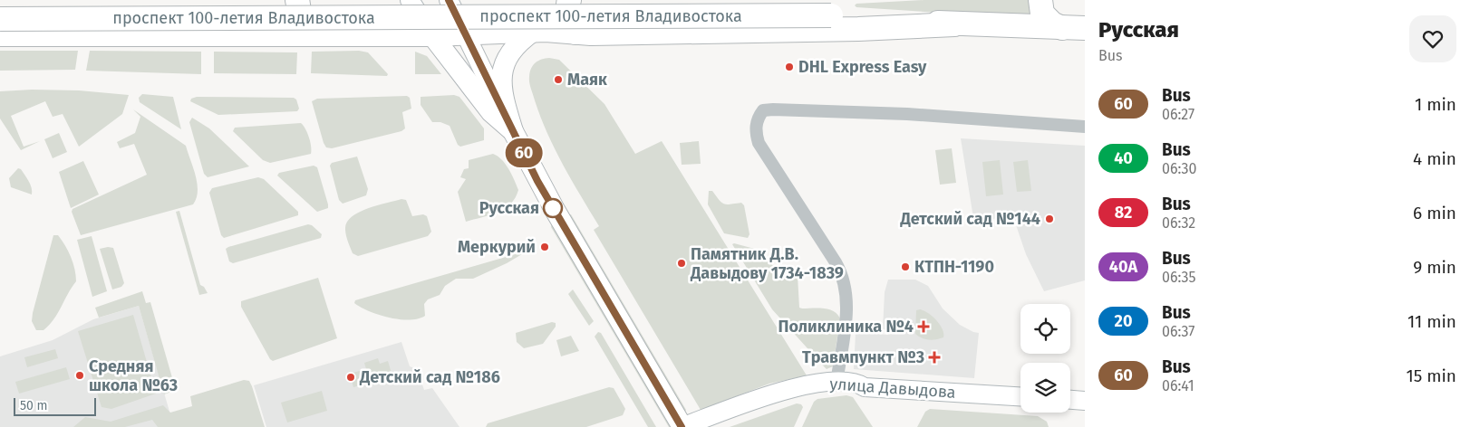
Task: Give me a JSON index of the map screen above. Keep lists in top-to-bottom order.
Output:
{
  "streets": {
    "highway": ["проспект 100-летия Владивостока"],
    "street": ["улица Давыдова"]
  },
  "places": {
    "other": [
      "DHL Express Easy",
      "Маяк",
      "Русская",
      "Детский сад №144",
      "Меркурий",
      "Памятник Д.В. Давыдову 1734-1839",
      "КТПН-1190",
      "Средняя школа №63",
      "Детский сад №186"
    ],
    "health": ["Поликлиника №4", "Травмпункт №3"]
  },
  "lines": ["bus line 60"],
  "scale_bar": "50 m",
  "page": {
    "on_map": "60",
    "heading": ["Русская", "Bus"],
    "list": [
      {
        "mark": "60",
        "name": "Bus",
        "note": "06:27",
        "value": "1 min"
      },
      {
        "mark": "40",
        "name": "Bus",
        "note": "06:30",
        "value": "4 min"
      },
      {
        "mark": "82",
        "name": "Bus",
        "note": "06:32",
        "value": "6 min"
      },
      {
        "mark": "40А",
        "name": "Bus",
        "note": "06:35",
        "value": "9 min"
      },
      {
        "mark": "20",
        "name": "Bus",
        "note": "06:37",
        "value": "11 min"
      },
      {
        "mark": "60",
        "name": "Bus",
        "note": "06:41",
        "value": "15 min"
      }
    ],
    "scale": "50 m"
  }
}
